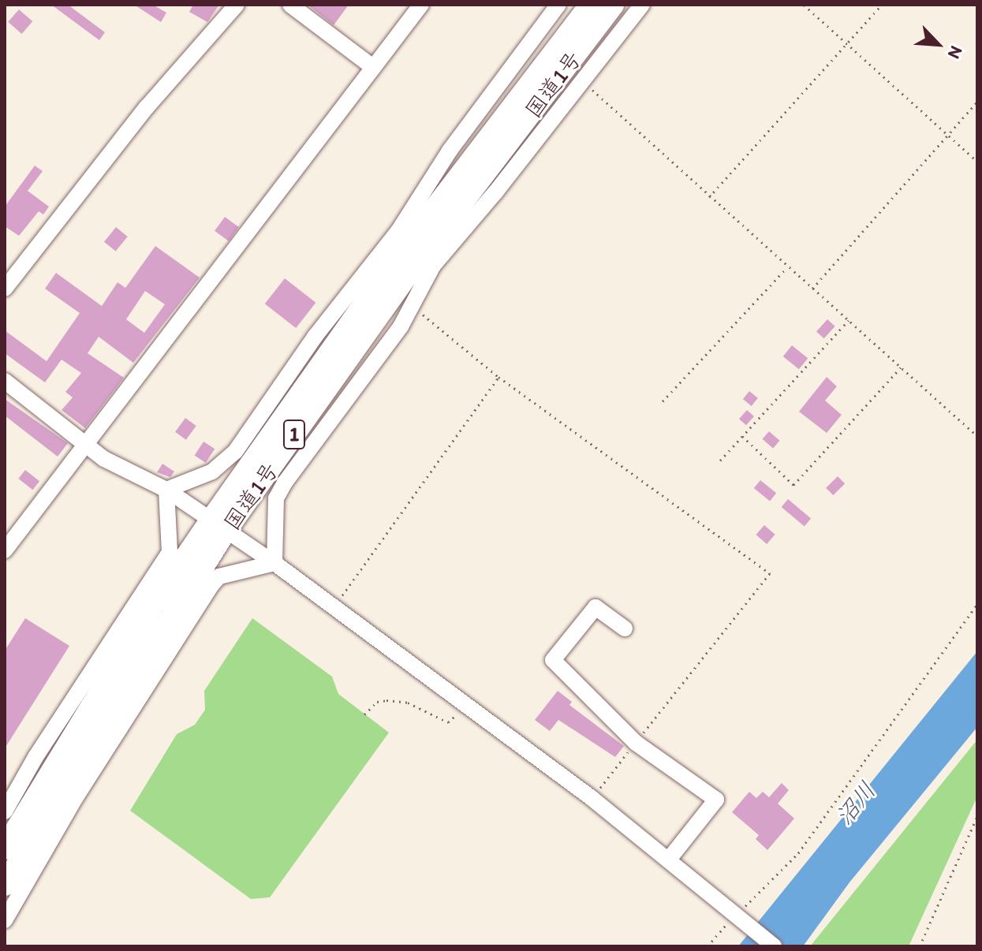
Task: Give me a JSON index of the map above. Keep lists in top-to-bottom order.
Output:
{
  "streets": {
    "highway": ["国道1号", "1"]
  },
  "water": ["沼川"],
  "north": "bottom right"
}
